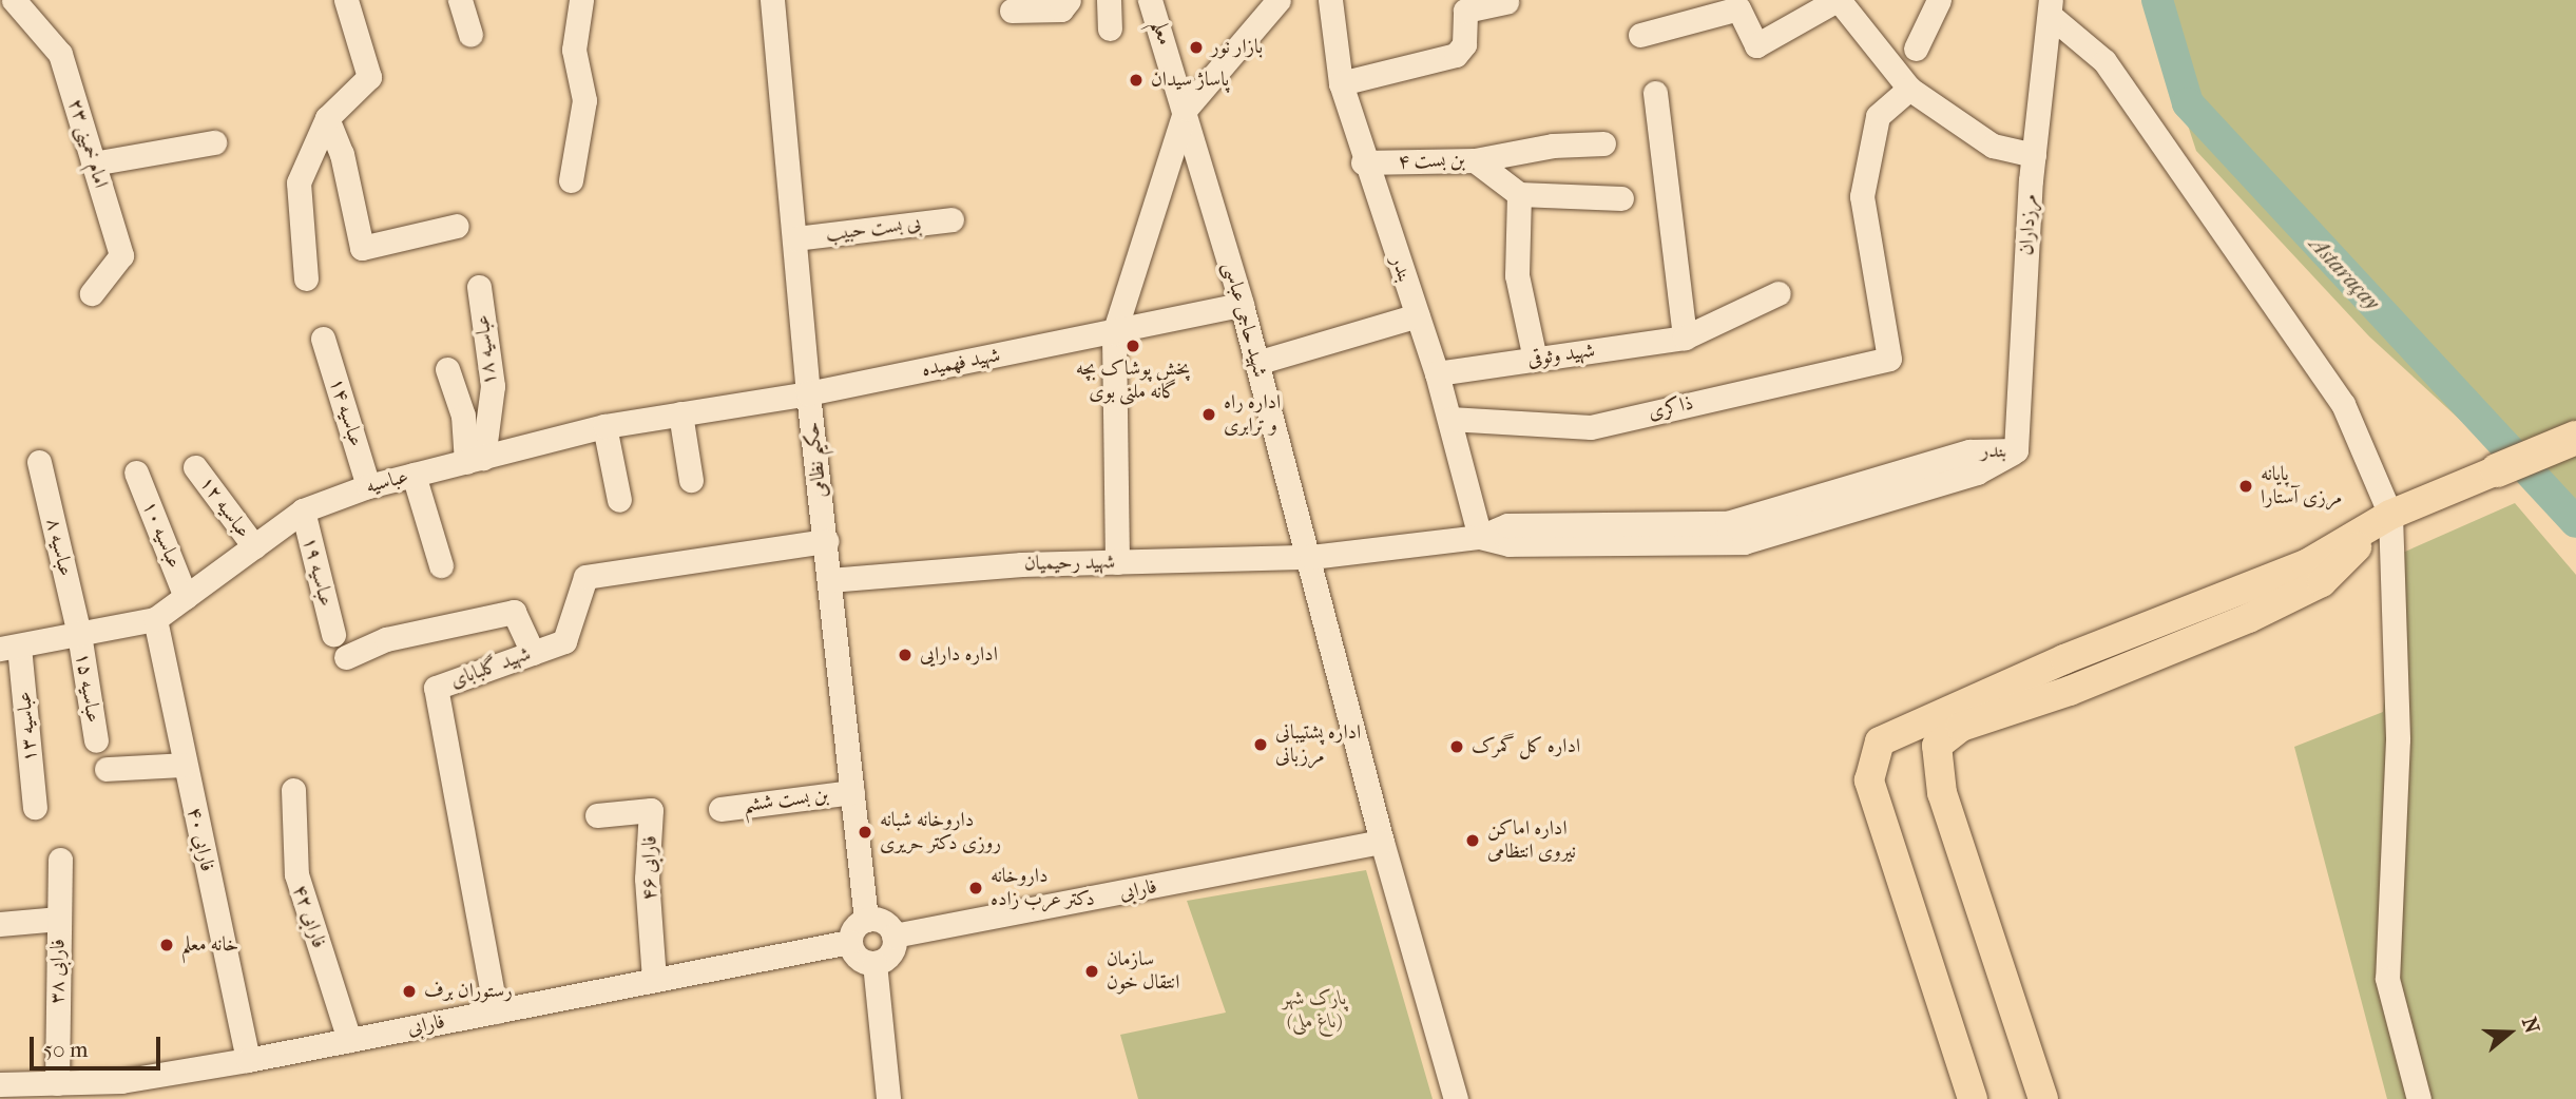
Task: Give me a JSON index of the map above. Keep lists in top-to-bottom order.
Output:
{
  "streets": {
    "street": [
      "معلم",
      "امام خمینی ۲۳",
      "بن بست ۴",
      "مرزداران",
      "بی بست حبیب",
      "بندر",
      "شهید حاجی عباسی",
      "عباسیه ۱۸",
      "شهید وثوقی",
      "شهید فهمیده",
      "ذاکری",
      "عباسیه ۱۴",
      "حکیم نظامی",
      "عباسیه",
      "عباسیه ۱۲",
      "عباسیه ۱۰",
      "عباسیه ۸",
      "شهید رحیمیان",
      "عباسیه ۱۹",
      "شهید گلبابای",
      "عباسیه ۱۵",
      "عباسیه ۱۳",
      "بن بست ششم",
      "فارابی ۴۰",
      "فارابی ۴۶",
      "فارابی",
      "فارابی ۴۲",
      "فارابی ۳۸"
    ]
  },
  "crossings": [
    ["معلم", "شهید حاجی عباسی"],
    ["بن بست ۴", "بندر"],
    ["مرزداران", "بندر"],
    ["بی بست حبیب", "حکیم نظامی"],
    ["بندر", "شهید حاجی عباسی"],
    ["بندر", "شهید وثوقی"],
    ["بندر", "ذاکری"],
    ["بندر", "شهید رحیمیان"],
    ["شهید حاجی عباسی", "شهید فهمیده"],
    ["شهید حاجی عباسی", "شهید رحیمیان"],
    ["شهید حاجی عباسی", "فارابی"],
    ["عباسیه ۱۸", "عباسیه"],
    ["شهید فهمیده", "حکیم نظامی"],
    ["شهید فهمیده", "عباسیه"],
    ["عباسیه ۱۴", "عباسیه"],
    ["حکیم نظامی", "عباسیه"],
    ["حکیم نظامی", "شهید رحیمیان"],
    ["حکیم نظامی", "شهید گلبابای"],
    ["حکیم نظامی", "بن بست ششم"],
    ["حکیم نظامی", "فارابی"],
    ["عباسیه", "عباسیه ۱۲"],
    ["عباسیه", "عباسیه ۱۰"],
    ["عباسیه", "عباسیه ۸"],
    ["عباسیه", "عباسیه ۱۹"],
    ["عباسیه", "عباسیه ۱۵"],
    ["عباسیه", "عباسیه ۱۳"],
    ["عباسیه", "فارابی ۴۰"],
    ["عباسیه ۸", "عباسیه ۱۵"],
    ["شهید گلبابای", "فارابی"],
    ["فارابی ۴۰", "فارابی"],
    ["فارابی ۴۶", "فارابی"],
    ["فارابی", "فارابی ۴۲"],
    ["فارابی", "فارابی ۳۸"]
  ],
  "water": ["Astaraçay"],
  "parks": ["پارک شهر (باغ ملی)"],
  "places": [
    "بازار نور",
    "پاساژ سیدان",
    "پخش پوشاک بچه گانه ملنی بوی",
    "اداره راه و ترابری",
    "پایانه مرزی آستارا",
    "اداره دارایی",
    "اداره پشتیبانی مرزبانی",
    "اداره کل گمرک",
    "داروخانه شبانه روزی دکتر حریری",
    "اداره اماکن نیروی انتظامی",
    "داروخانه دکتر عرب زاده",
    "خانه معلم",
    "سازمان انتقال خون",
    "رستوران برف"
  ],
  "scale_bar": "50 m",
  "north": "right"
}
